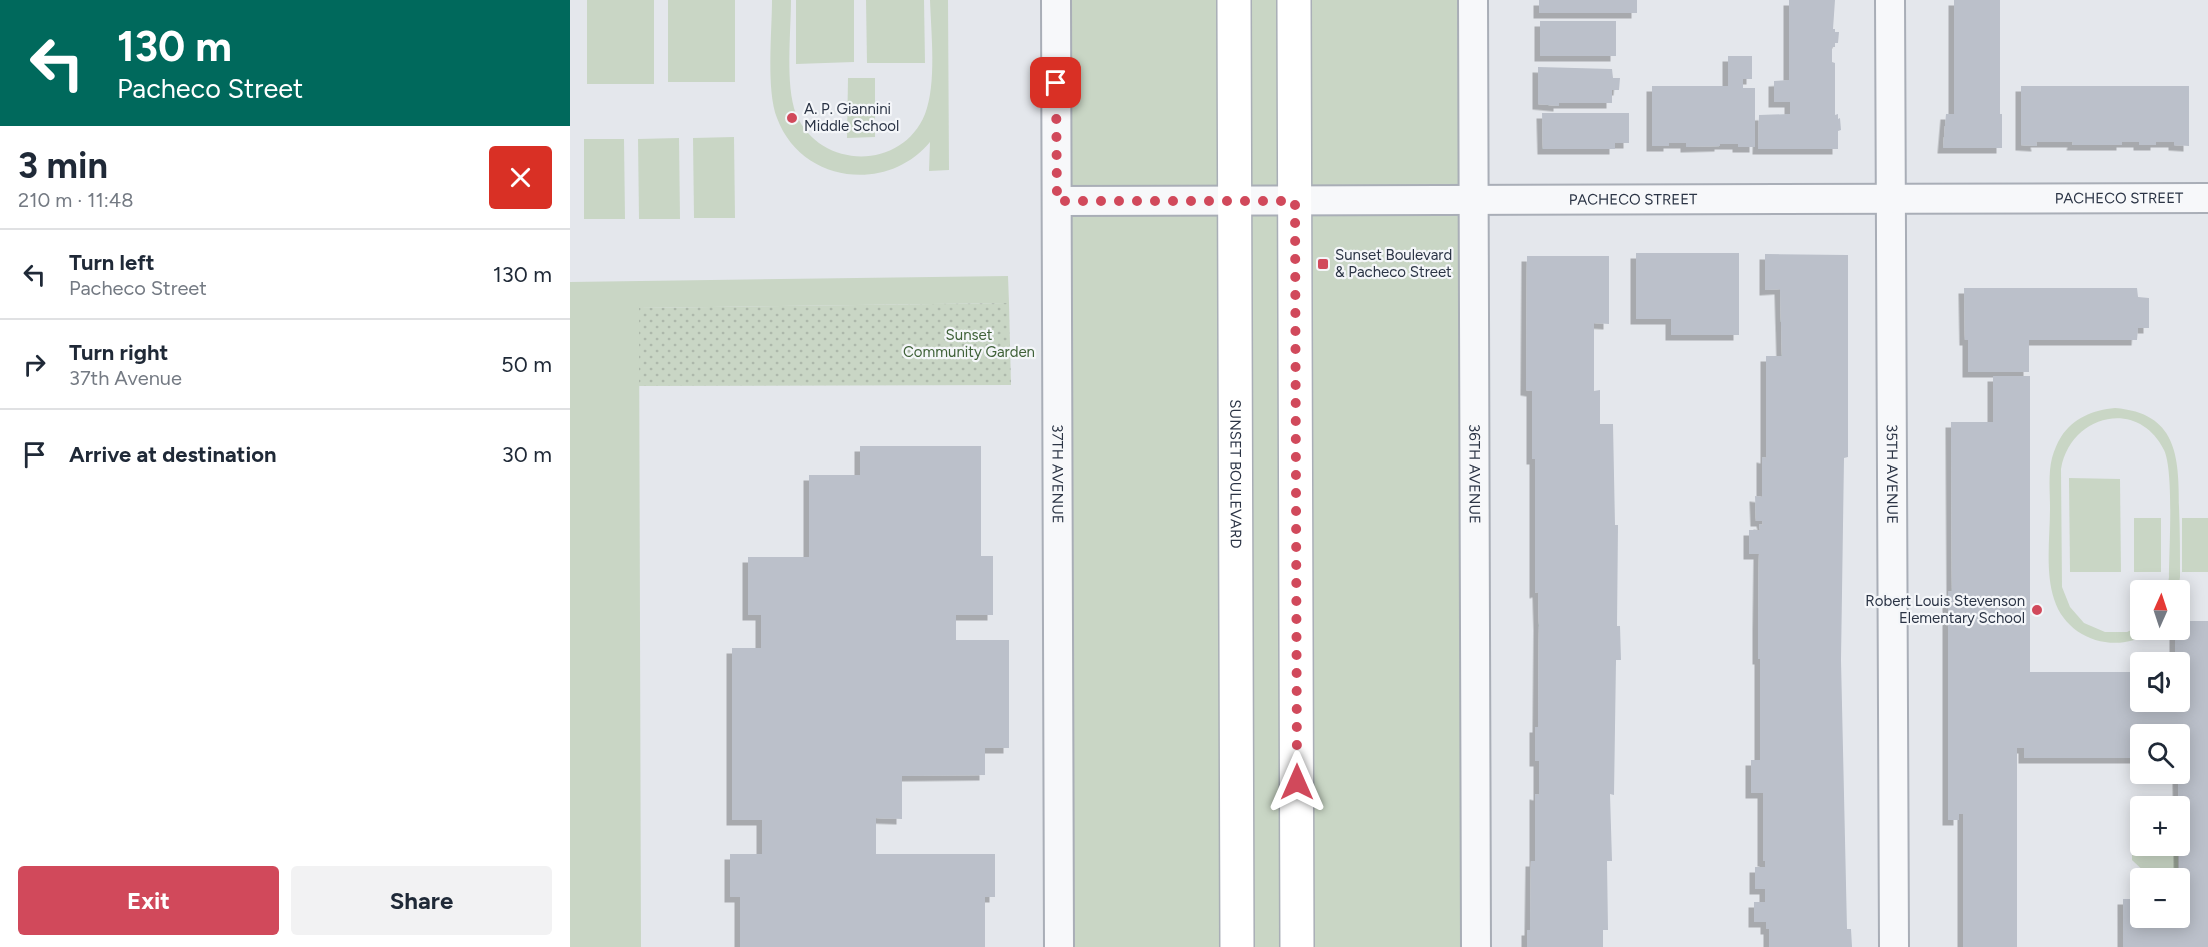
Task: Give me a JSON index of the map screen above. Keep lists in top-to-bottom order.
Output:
{
  "streets": {
    "main road": ["SUNSET BOULEVARD"],
    "street": [
      "PACHECO STREET",
      "37TH AVENUE",
      "36TH AVENUE",
      "35TH AVENUE"
    ]
  },
  "crossings": [
    ["PACHECO STREET", "37TH AVENUE"],
    ["PACHECO STREET", "SUNSET BOULEVARD"],
    ["PACHECO STREET", "36TH AVENUE"],
    ["PACHECO STREET", "35TH AVENUE"]
  ],
  "parks": ["Sunset Community Garden"],
  "places": {
    "other": ["A. P. Giannini Middle School", "Robert Louis Stevenson Elementary School"],
    "transit": ["Sunset Boulevard & Pacheco Street"]
  },
  "north": "top",
  "page": {
    "turn": ["130 m", "Pacheco Street"],
    "heading": ["3 min", "210 m · 11:48"],
    "list": [
      {
        "name": "Turn left",
        "note": "Pacheco Street",
        "value": "130 m"
      },
      {
        "name": "Turn right",
        "note": "37th Avenue",
        "value": "50 m"
      },
      {
        "name": "Arrive at destination",
        "value": "30 m"
      }
    ],
    "map_buttons": ["+", "−"],
    "buttons": ["Exit", "Share"]
  }
}
